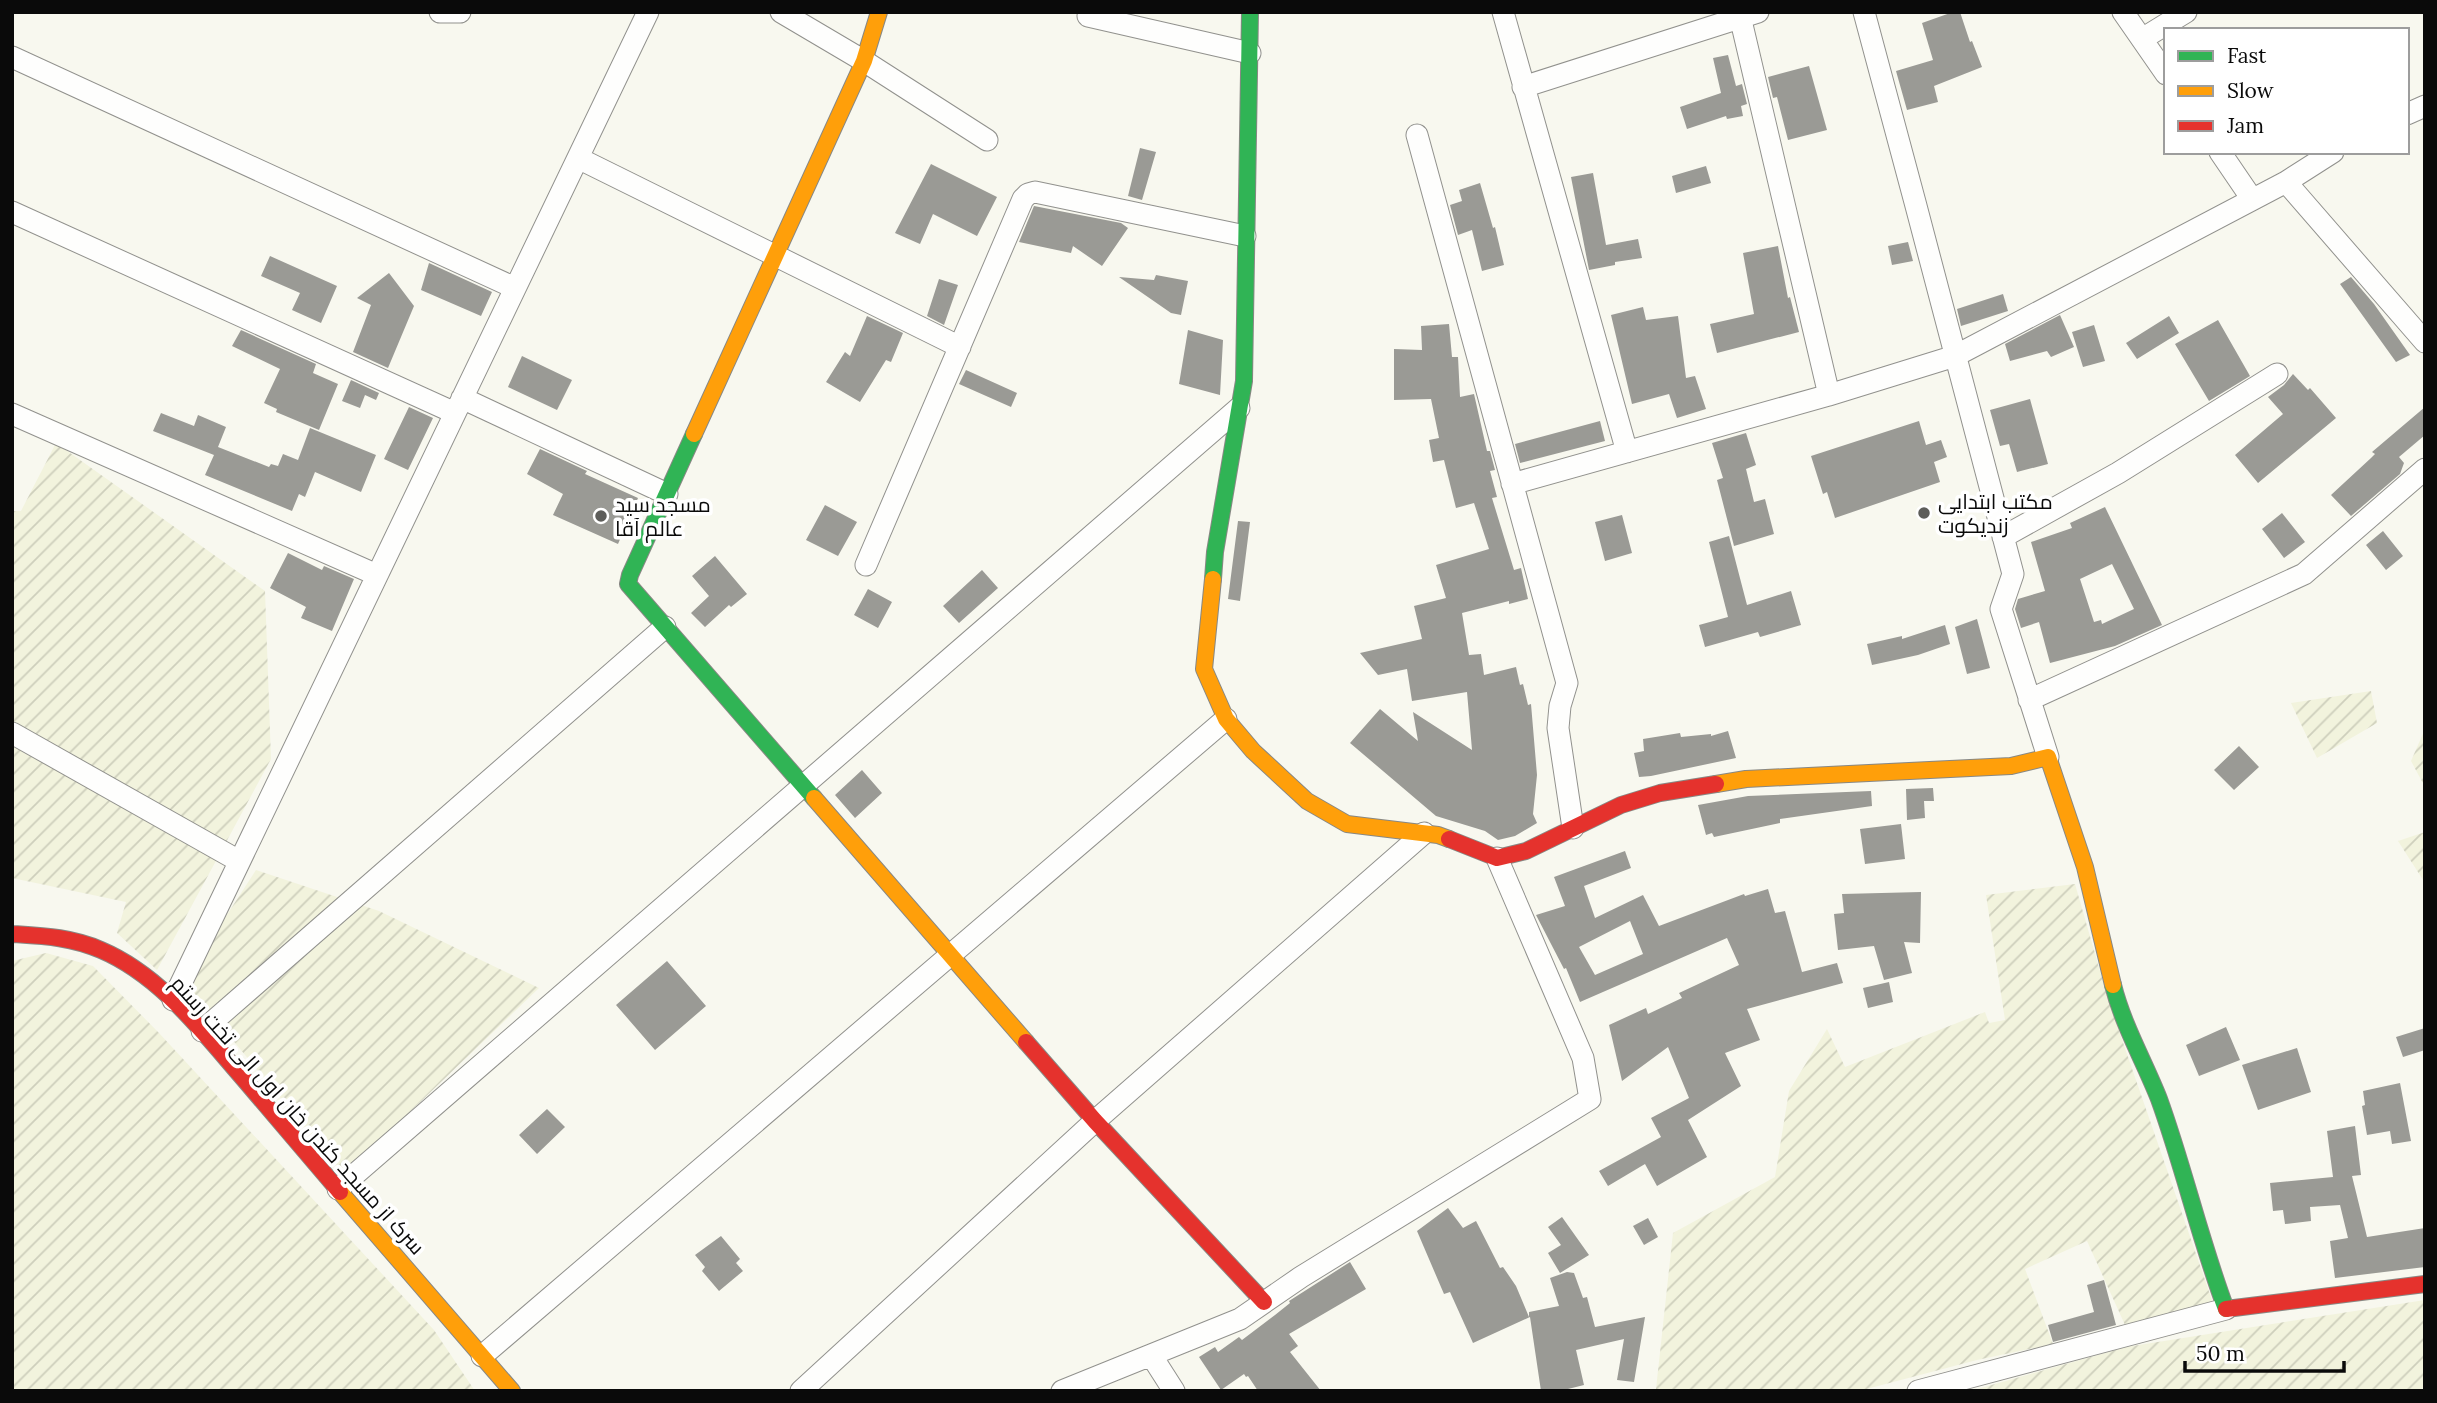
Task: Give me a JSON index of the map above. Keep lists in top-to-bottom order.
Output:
{
  "streets": {
    "street": ["سرک از مسجد کندن خان اول الی تخت رستم"]
  },
  "places": ["مکتب ابتدایی زندیکوت", "مسجد سید عالم آقا"],
  "legend": ["Fast", "Slow", "Jam"],
  "scale_bar": "50 m"
}
